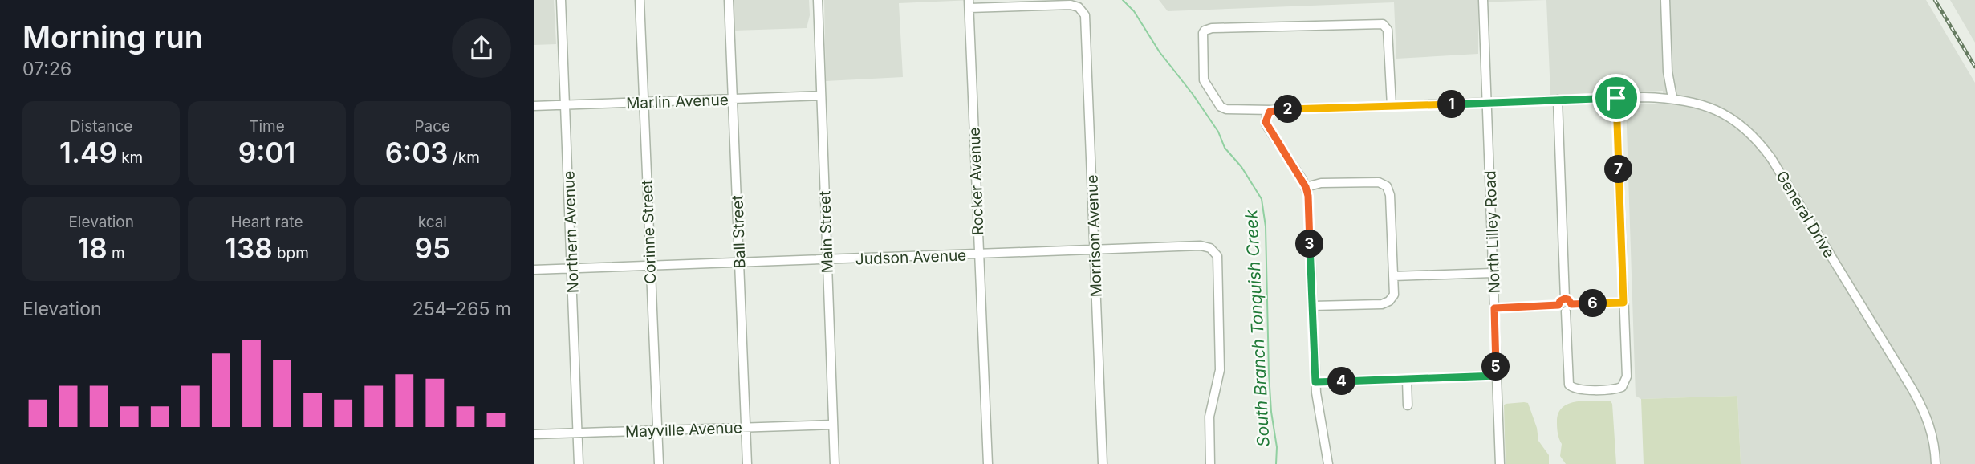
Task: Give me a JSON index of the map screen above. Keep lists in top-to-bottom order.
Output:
{
  "streets": {
    "street": [
      "Marlin Avenue",
      "Rocker Avenue",
      "General Drive",
      "Northern Avenue",
      "Corinne Street",
      "Ball Street",
      "Main Street",
      "North Lilley Road",
      "Morrison Avenue",
      "Judson Avenue",
      "Mayville Avenue"
    ]
  },
  "crossings": [
    ["Marlin Avenue", "Northern Avenue"],
    ["Marlin Avenue", "Corinne Street"],
    ["Marlin Avenue", "Ball Street"],
    ["Marlin Avenue", "Main Street"],
    ["Rocker Avenue", "Morrison Avenue"],
    ["Rocker Avenue", "Judson Avenue"],
    ["General Drive", "North Lilley Road"],
    ["Northern Avenue", "Judson Avenue"],
    ["Northern Avenue", "Mayville Avenue"],
    ["Corinne Street", "Judson Avenue"],
    ["Corinne Street", "Mayville Avenue"],
    ["Ball Street", "Judson Avenue"],
    ["Ball Street", "Mayville Avenue"],
    ["Main Street", "Judson Avenue"],
    ["Main Street", "Mayville Avenue"],
    ["Morrison Avenue", "Judson Avenue"]
  ],
  "water": ["South Branch Tonquish Creek"],
  "page": {
    "heading": ["Morning run", "07:26"],
    "pins": [
      "1",
      "2",
      "7",
      "3",
      "6",
      "5",
      "4"
    ],
    "stats": [
      ["Distance", "1.49 km"],
      ["Time", "9:01"],
      ["Pace", "6:03 /km"],
      ["Elevation", "18 m"],
      ["Heart rate", "138 bpm"],
      ["kcal", "95"]
    ],
    "chart": ["Elevation", "254–265 m"]
  }
}
